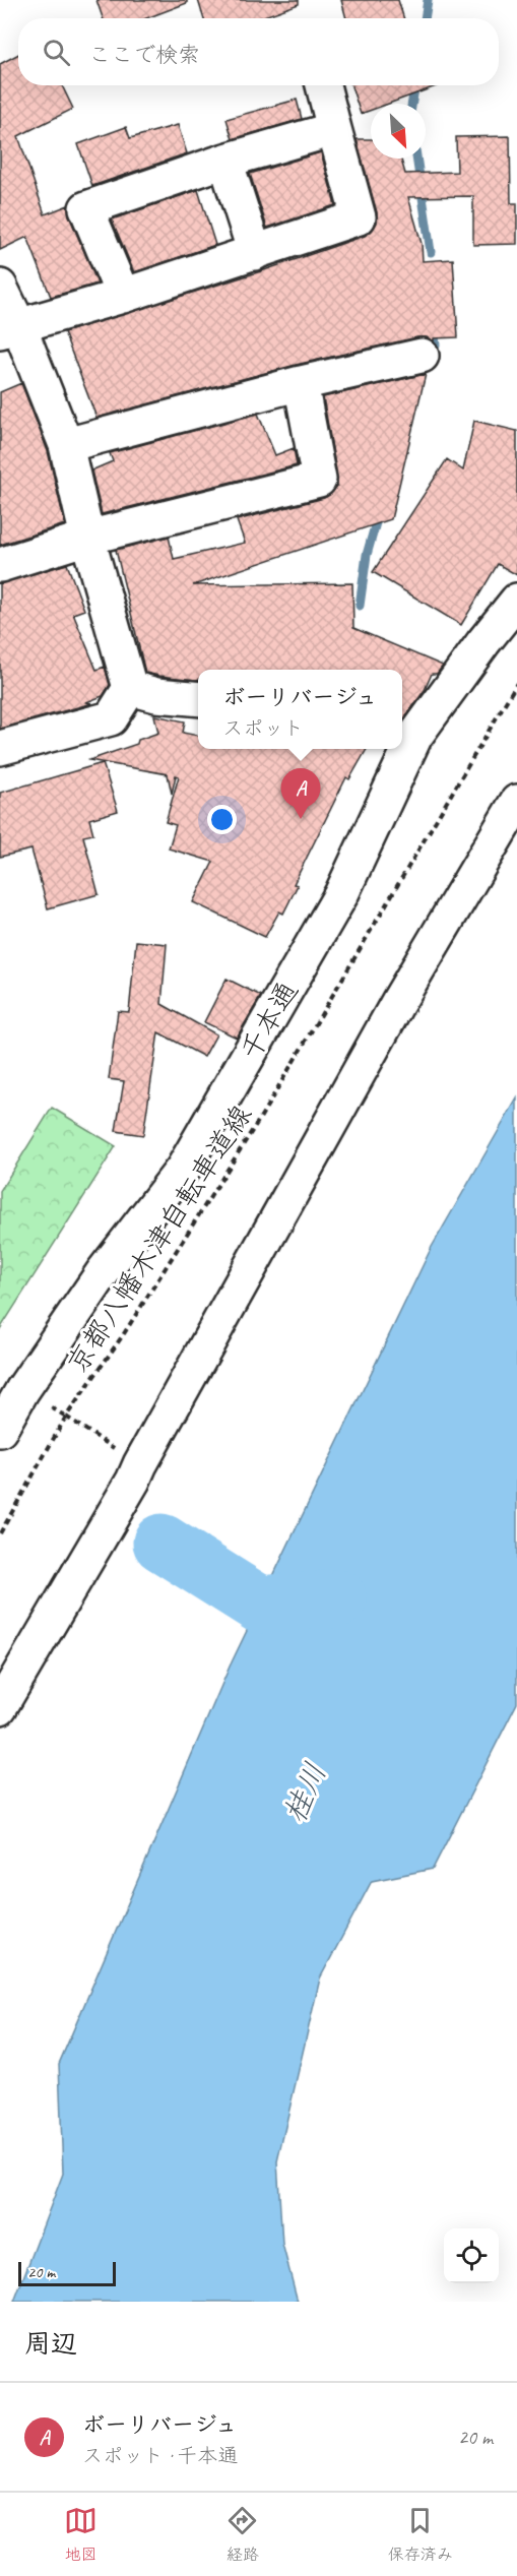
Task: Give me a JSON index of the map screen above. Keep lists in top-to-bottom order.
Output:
{
  "streets": {
    "street": ["千本通"],
    "path": ["京都八幡木津自転車道線"]
  },
  "water": ["桂川"],
  "scale_bar": "20 m",
  "north": "bottom right",
  "page": {
    "search": "ここで検索",
    "popup": ["ボーリバージュ", "スポット"],
    "pins": "A",
    "scale": "20 m",
    "heading": "周辺",
    "list": [
      {
        "mark": "A",
        "name": "ボーリバージュ",
        "note": "スポット · 千本通",
        "value": "20 m"
      }
    ],
    "nav": ["地図", "経路", "保存済み"]
  }
}
